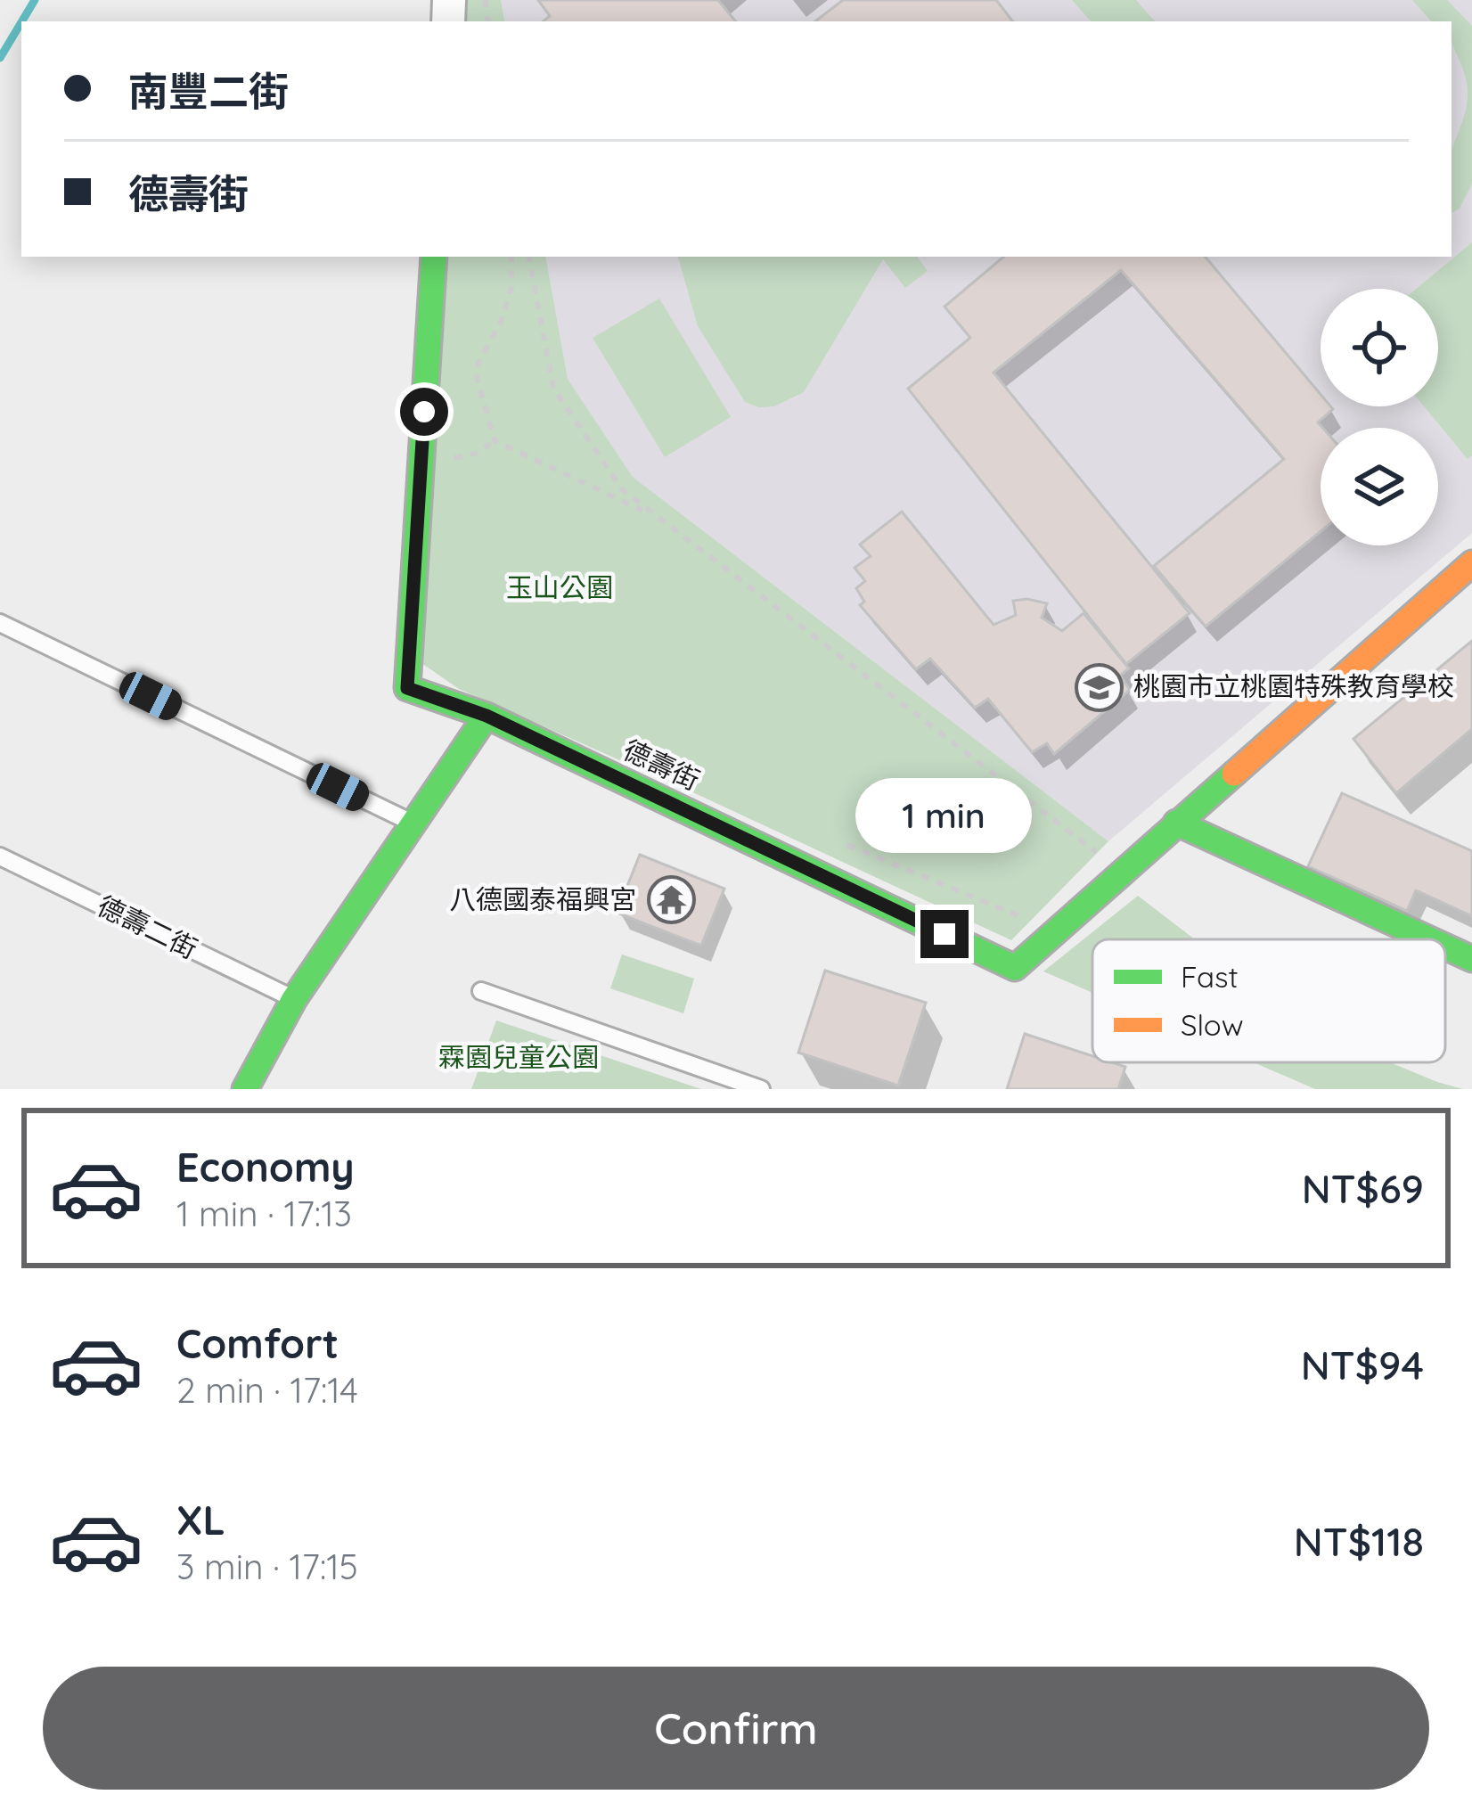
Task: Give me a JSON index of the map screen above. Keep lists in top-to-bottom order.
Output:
{
  "streets": {
    "street": ["德壽街"],
    "lane": ["德壽二街"]
  },
  "parks": ["玉山公園", "霖園兒童公園"],
  "places": {
    "school or university": ["桃園市立桃園特殊教育學校"],
    "temple": ["八德國泰福興宮"]
  },
  "legend": ["Fast", "Slow"],
  "page": {
    "banner": ["南豐二街", "德壽街"],
    "bubble": "1 min",
    "list": [
      {
        "name": "Economy",
        "note": "1 min · 17:13",
        "value": "NT$69"
      },
      {
        "name": "Comfort",
        "note": "2 min · 17:14",
        "value": "NT$94"
      },
      {
        "name": "XL",
        "note": "3 min · 17:15",
        "value": "NT$118"
      }
    ],
    "buttons": "Confirm"
  }
}
